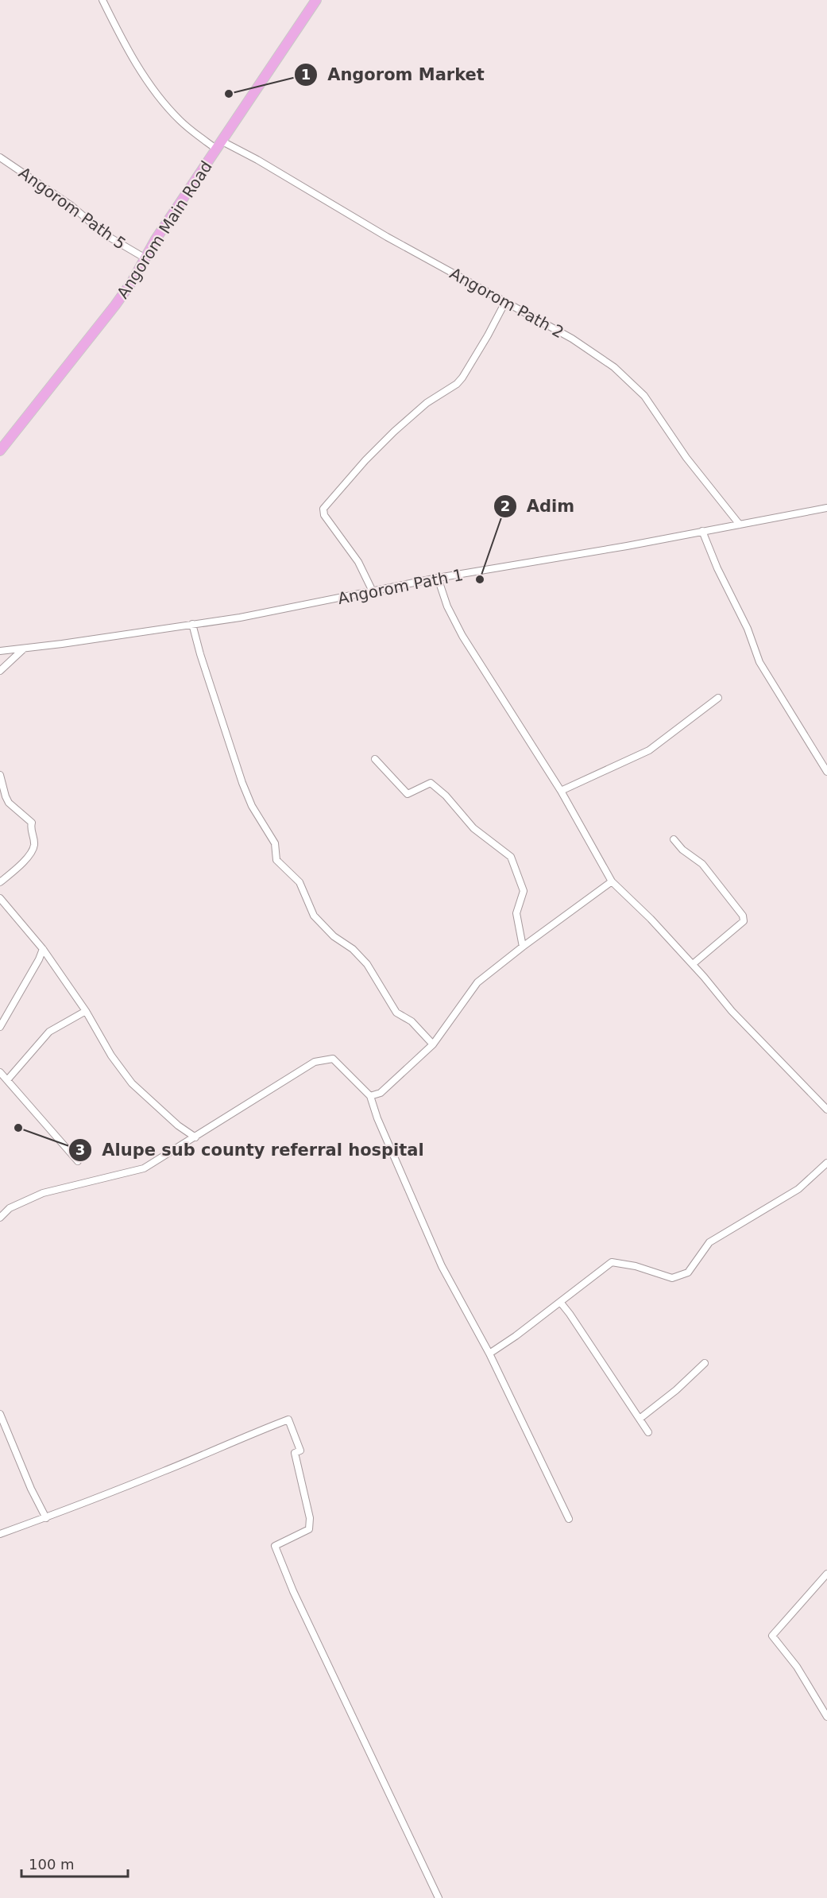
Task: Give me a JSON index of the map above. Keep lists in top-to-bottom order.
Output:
{
  "streets": {
    "highway": ["Angorom Main Road"],
    "street": ["Angorom Path 5", "Angorom Path 2", "Angorom Path 1"]
  },
  "crossings": [
    ["Angorom Path 5", "Angorom Main Road"],
    ["Angorom Main Road", "Angorom Path 2"],
    ["Angorom Path 2", "Angorom Path 1"]
  ],
  "places": ["Angorom Market", "Adim", "Alupe sub county referral hospital"],
  "scale_bar": "100 m"
}
